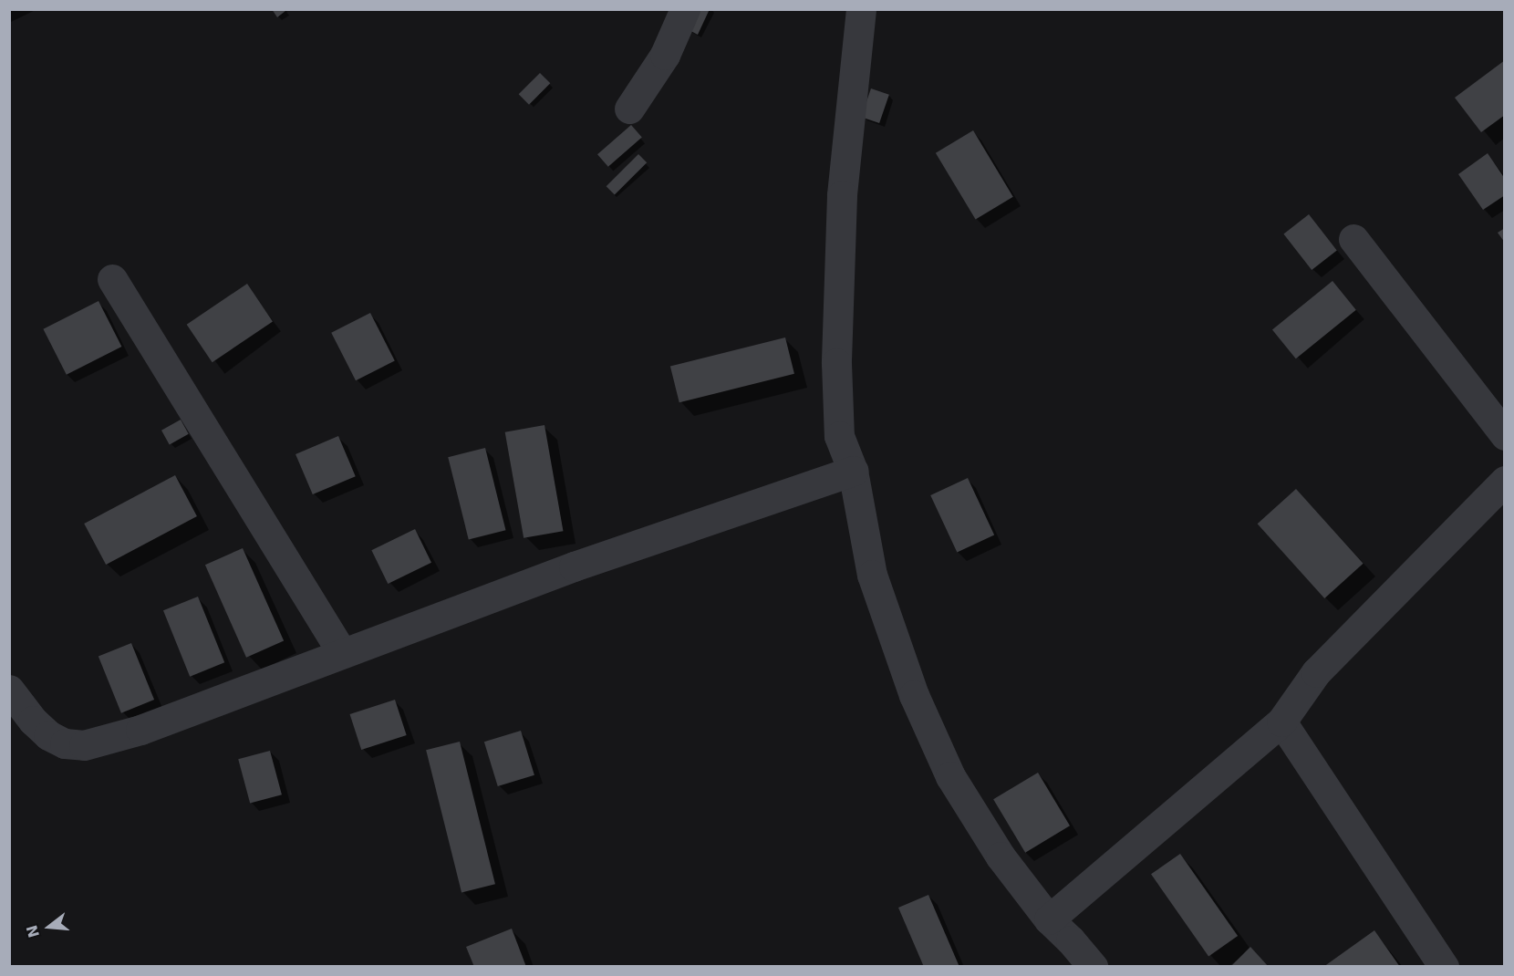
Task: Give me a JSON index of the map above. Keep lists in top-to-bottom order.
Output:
{
  "north": "left"
}
